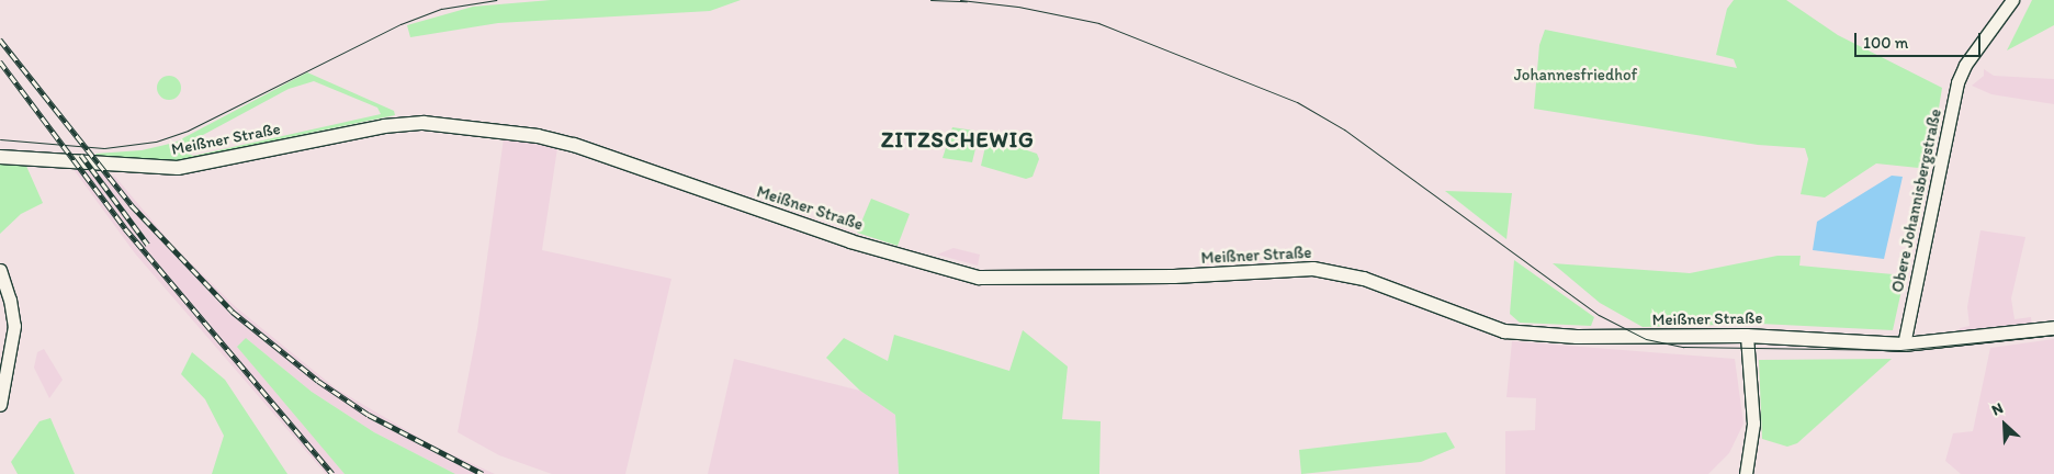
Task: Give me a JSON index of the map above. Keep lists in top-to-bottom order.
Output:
{
  "streets": {
    "main road": ["Meißner Straße"],
    "street": ["Obere Johannisbergstraße"]
  },
  "crossings": [
    ["Meißner Straße", "Obere Johannisbergstraße"]
  ],
  "districts": ["ZITZSCHEWIG"],
  "parks": ["Johannesfriedhof"],
  "scale_bar": "100 m",
  "north": "top left"
}
